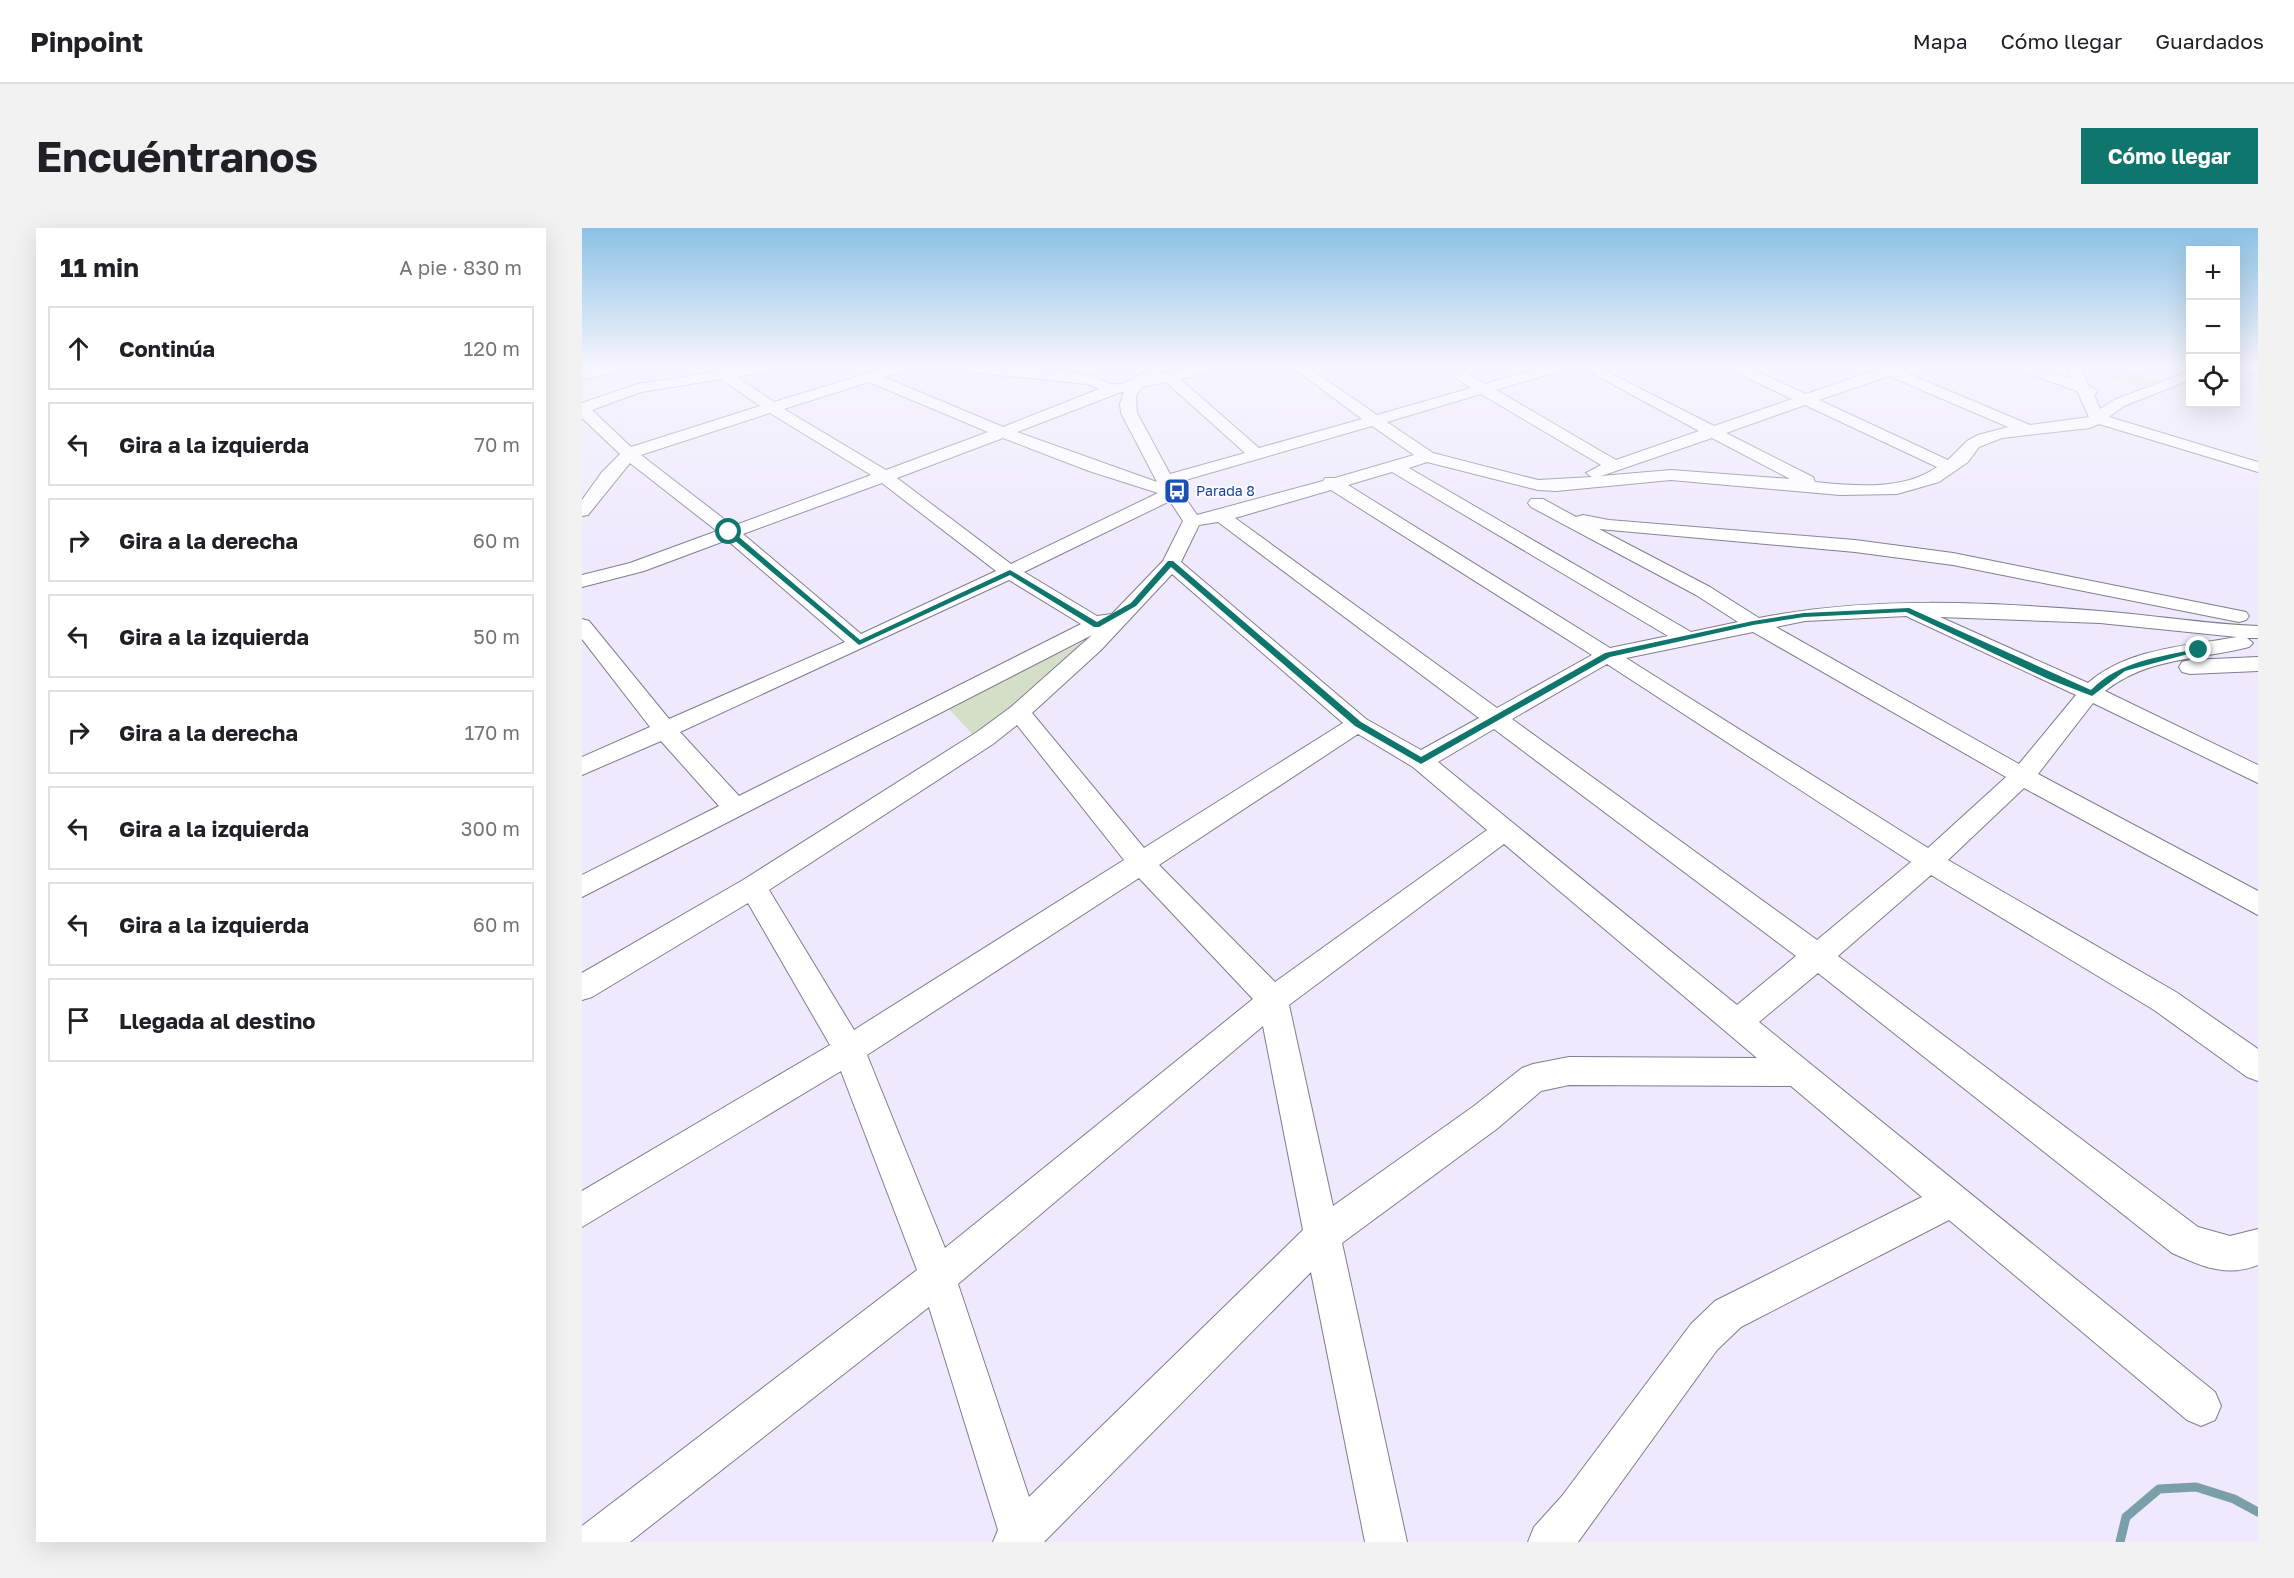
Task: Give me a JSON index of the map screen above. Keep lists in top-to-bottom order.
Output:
{
  "places": {
    "bus stop": ["Parada 8"]
  },
  "page": {
    "header": "Pinpoint",
    "nav": ["Mapa", "Cómo llegar", "Guardados"],
    "buttons": "Cómo llegar",
    "title": "Encuéntranos",
    "heading": ["11 min", "A pie · 830 m"],
    "map_buttons": ["+", "−"],
    "list": [
      ["Continúa", "120 m"],
      ["Gira a la izquierda", "70 m"],
      ["Gira a la derecha", "60 m"],
      ["Gira a la izquierda", "50 m"],
      ["Gira a la derecha", "170 m"],
      ["Gira a la izquierda", "300 m"],
      ["Gira a la izquierda", "60 m"],
      "Llegada al destino"
    ]
  }
}
